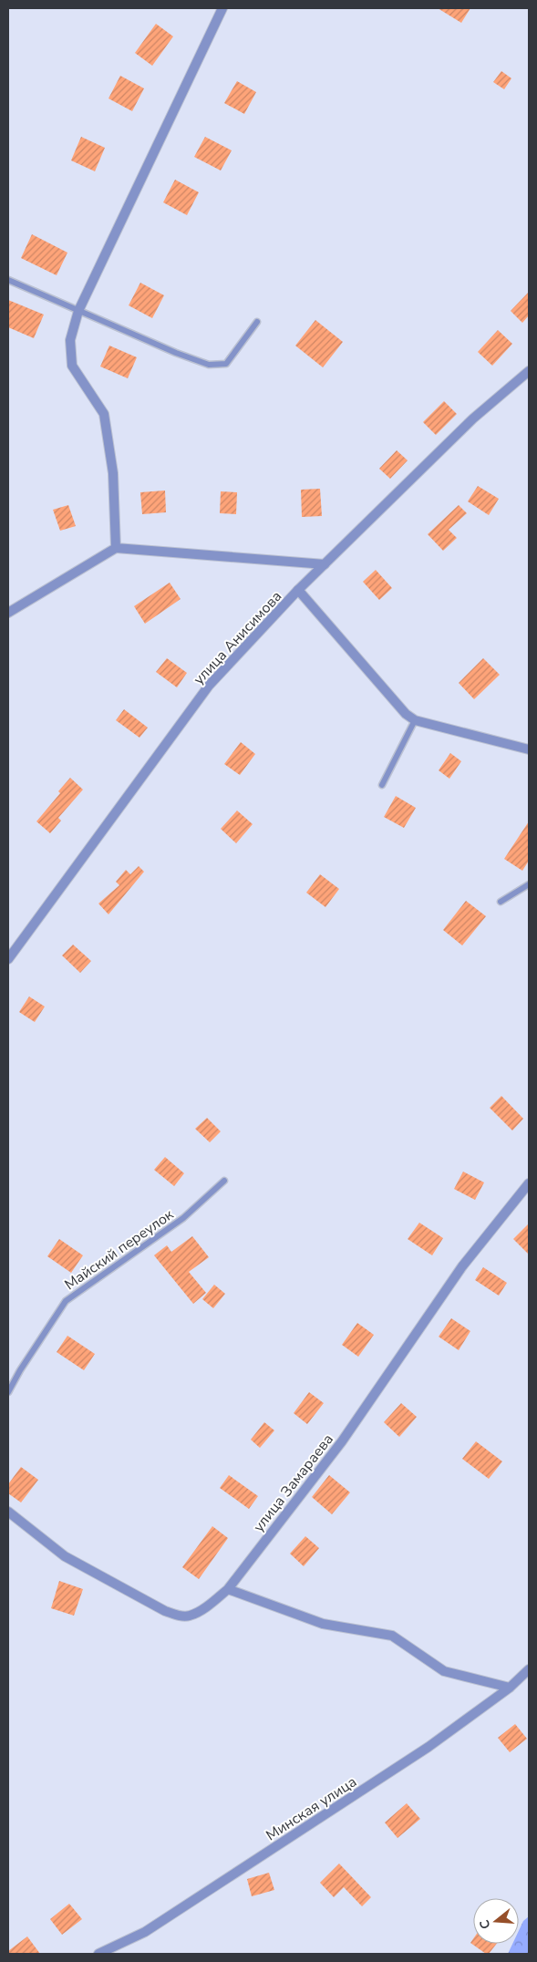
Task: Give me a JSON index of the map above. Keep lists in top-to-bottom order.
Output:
{
  "streets": {
    "street": ["улица Анисимова", "улица Замараева", "Минская улица"],
    "lane": ["Майский переулок"]
  },
  "north": "left"
}
